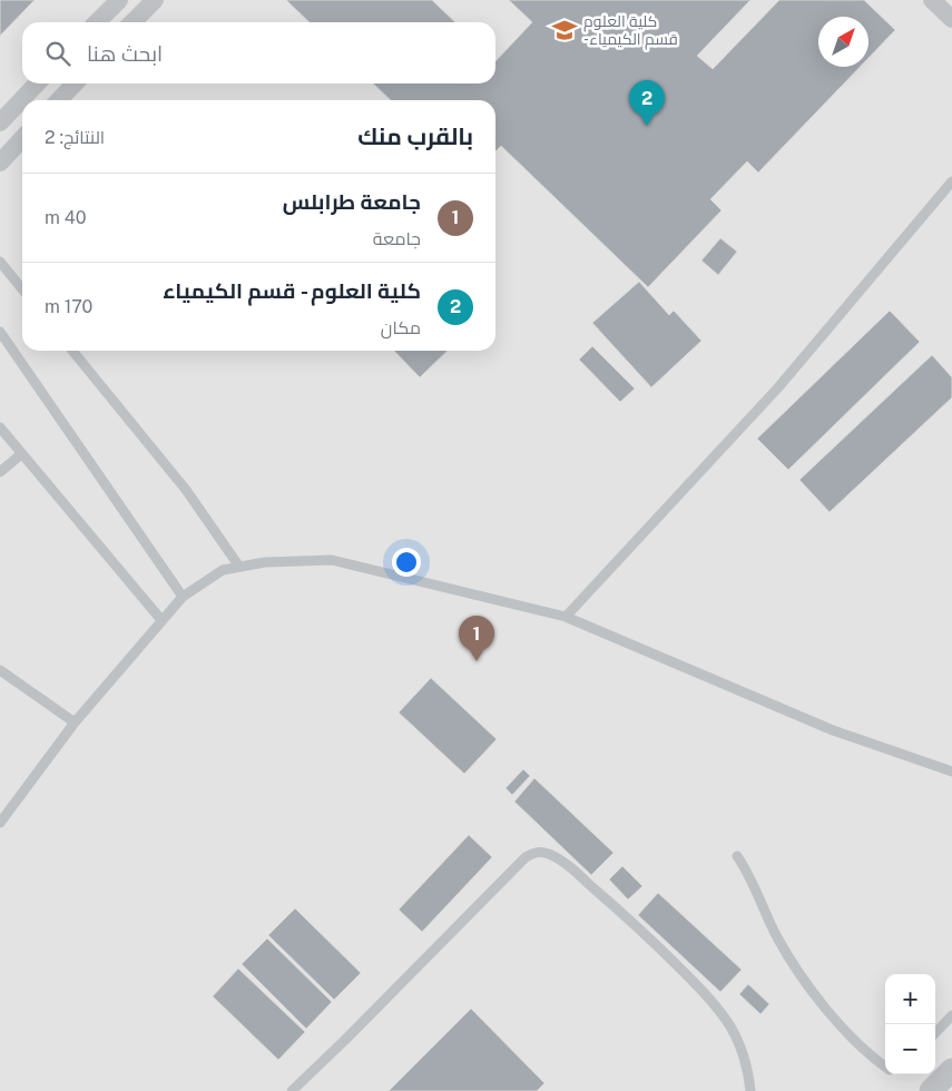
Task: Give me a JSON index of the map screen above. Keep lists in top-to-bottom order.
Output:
{
  "places": {
    "school or university": ["كلية العلوم -قسم الكيمياء"]
  },
  "north": "top right",
  "page": {
    "search": "ابحث هنا",
    "pins": ["2", "1"],
    "heading": ["بالقرب منك", "النتائج: 2"],
    "list": [
      {
        "mark": "1",
        "name": "جامعة طرابلس",
        "note": "جامعة",
        "value": "40 m"
      },
      {
        "mark": "2",
        "name": "كلية العلوم - قسم الكيمياء",
        "note": "مكان",
        "value": "170 m"
      }
    ],
    "map_buttons": ["+", "−"]
  }
}
